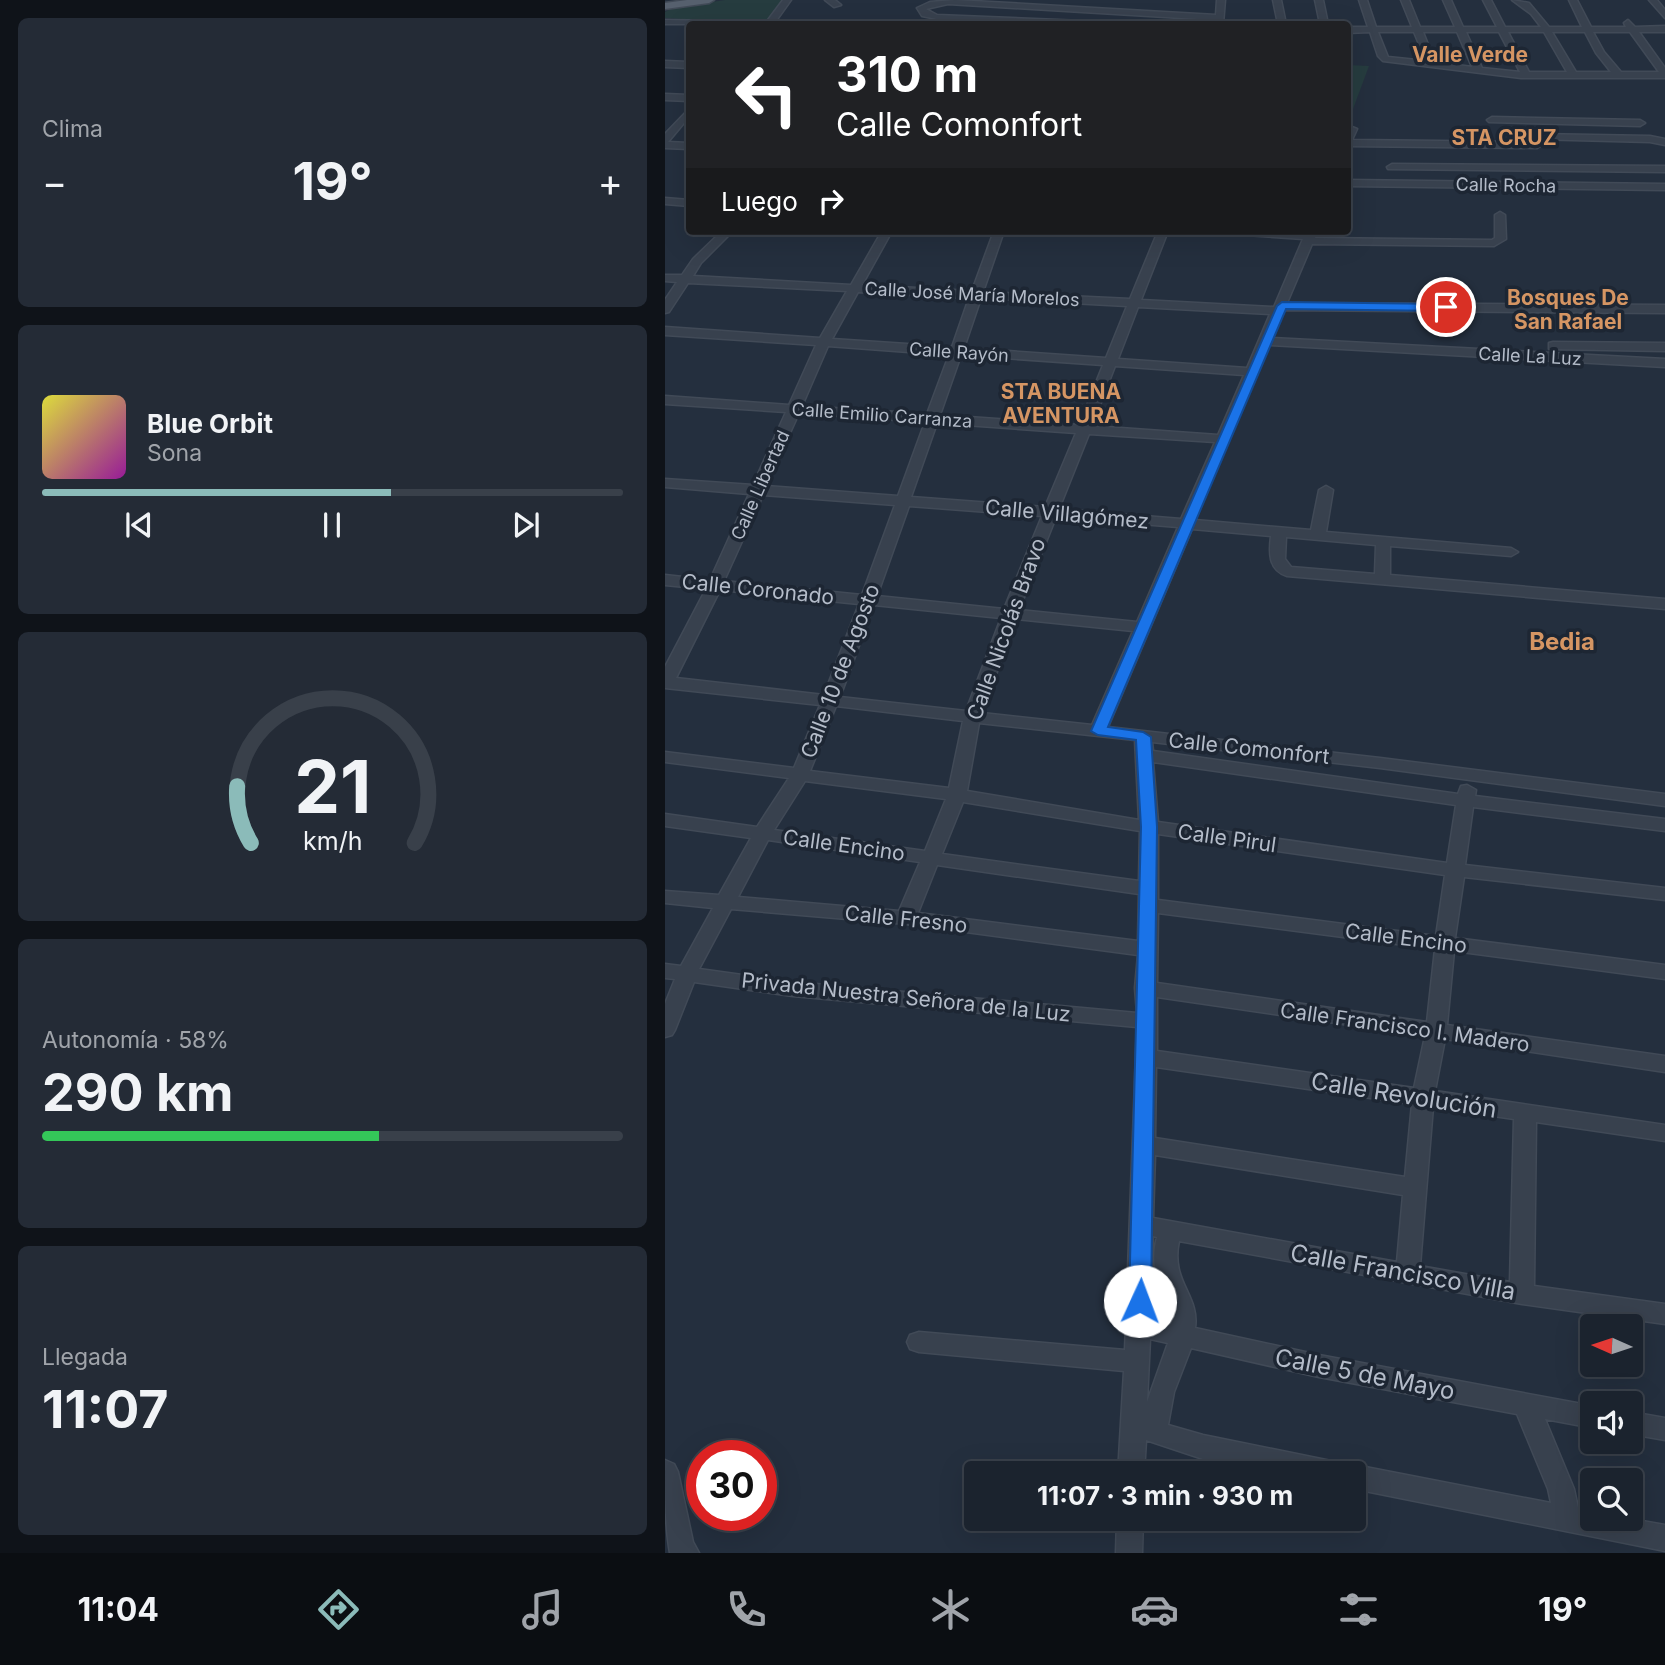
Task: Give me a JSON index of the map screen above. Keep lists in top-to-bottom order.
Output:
{
  "streets": {
    "street": [
      "Calle Rocha",
      "Calle José María Morelos",
      "Calle Rayón",
      "Calle La Luz",
      "Calle Emilio Carranza",
      "Calle Libertad",
      "Calle Villagómez",
      "Calle Coronado",
      "Calle Nicolás Bravo",
      "Calle 10 de Agosto",
      "Calle Comonfort",
      "Calle Pirul",
      "Calle Encino",
      "Calle Fresno",
      "Privada Nuestra Señora de la Luz",
      "Calle Francisco I. Madero",
      "Calle Revolución",
      "Calle Francisco Villa",
      "Calle 5 de Mayo"
    ]
  },
  "crossings": [
    ["Calle José María Morelos", "Calle Libertad"],
    ["Calle José María Morelos", "Calle Nicolás Bravo"],
    ["Calle José María Morelos", "Calle 10 de Agosto"],
    ["Calle Rayón", "Calle Libertad"],
    ["Calle Rayón", "Calle Nicolás Bravo"],
    ["Calle Rayón", "Calle 10 de Agosto"],
    ["Calle Emilio Carranza", "Calle Libertad"],
    ["Calle Emilio Carranza", "Calle Nicolás Bravo"],
    ["Calle Emilio Carranza", "Calle 10 de Agosto"],
    ["Calle Libertad", "Calle Villagómez"],
    ["Calle Libertad", "Calle Coronado"],
    ["Calle Libertad", "Calle Comonfort"],
    ["Calle Villagómez", "Calle Nicolás Bravo"],
    ["Calle Villagómez", "Calle 10 de Agosto"],
    ["Calle Coronado", "Calle Nicolás Bravo"],
    ["Calle Coronado", "Calle 10 de Agosto"],
    ["Calle Nicolás Bravo", "Calle Comonfort"],
    ["Calle Nicolás Bravo", "Calle Pirul"],
    ["Calle Nicolás Bravo", "Calle Encino"],
    ["Calle Nicolás Bravo", "Calle Fresno"],
    ["Calle 10 de Agosto", "Calle Comonfort"],
    ["Calle 10 de Agosto", "Calle Pirul"],
    ["Calle 10 de Agosto", "Calle Encino"],
    ["Calle 10 de Agosto", "Calle Fresno"],
    ["Calle 10 de Agosto", "Privada Nuestra Señora de la Luz"]
  ],
  "districts": [
    "Valle Verde",
    "STA CRUZ",
    "Bosques De San Rafael",
    "STA BUENA AVENTURA",
    "Bedia"
  ],
  "north": "left",
  "page": {
    "tile": [
      "Clima",
      ["Autonomía · 58%", "290 km"],
      ["Llegada", "11:07"]
    ],
    "turn": ["310 m", "Calle Comonfort"],
    "heat": ["−", "19°", "+"],
    "then": "Luego",
    "song": ["Blue Orbit", "Sona"],
    "limit": "30",
    "trip": "11:07 · 3 min · 930 m",
    "tabs": ["11:04", "19°"],
    "gauge": ["21", "km/h"]
  }
}
